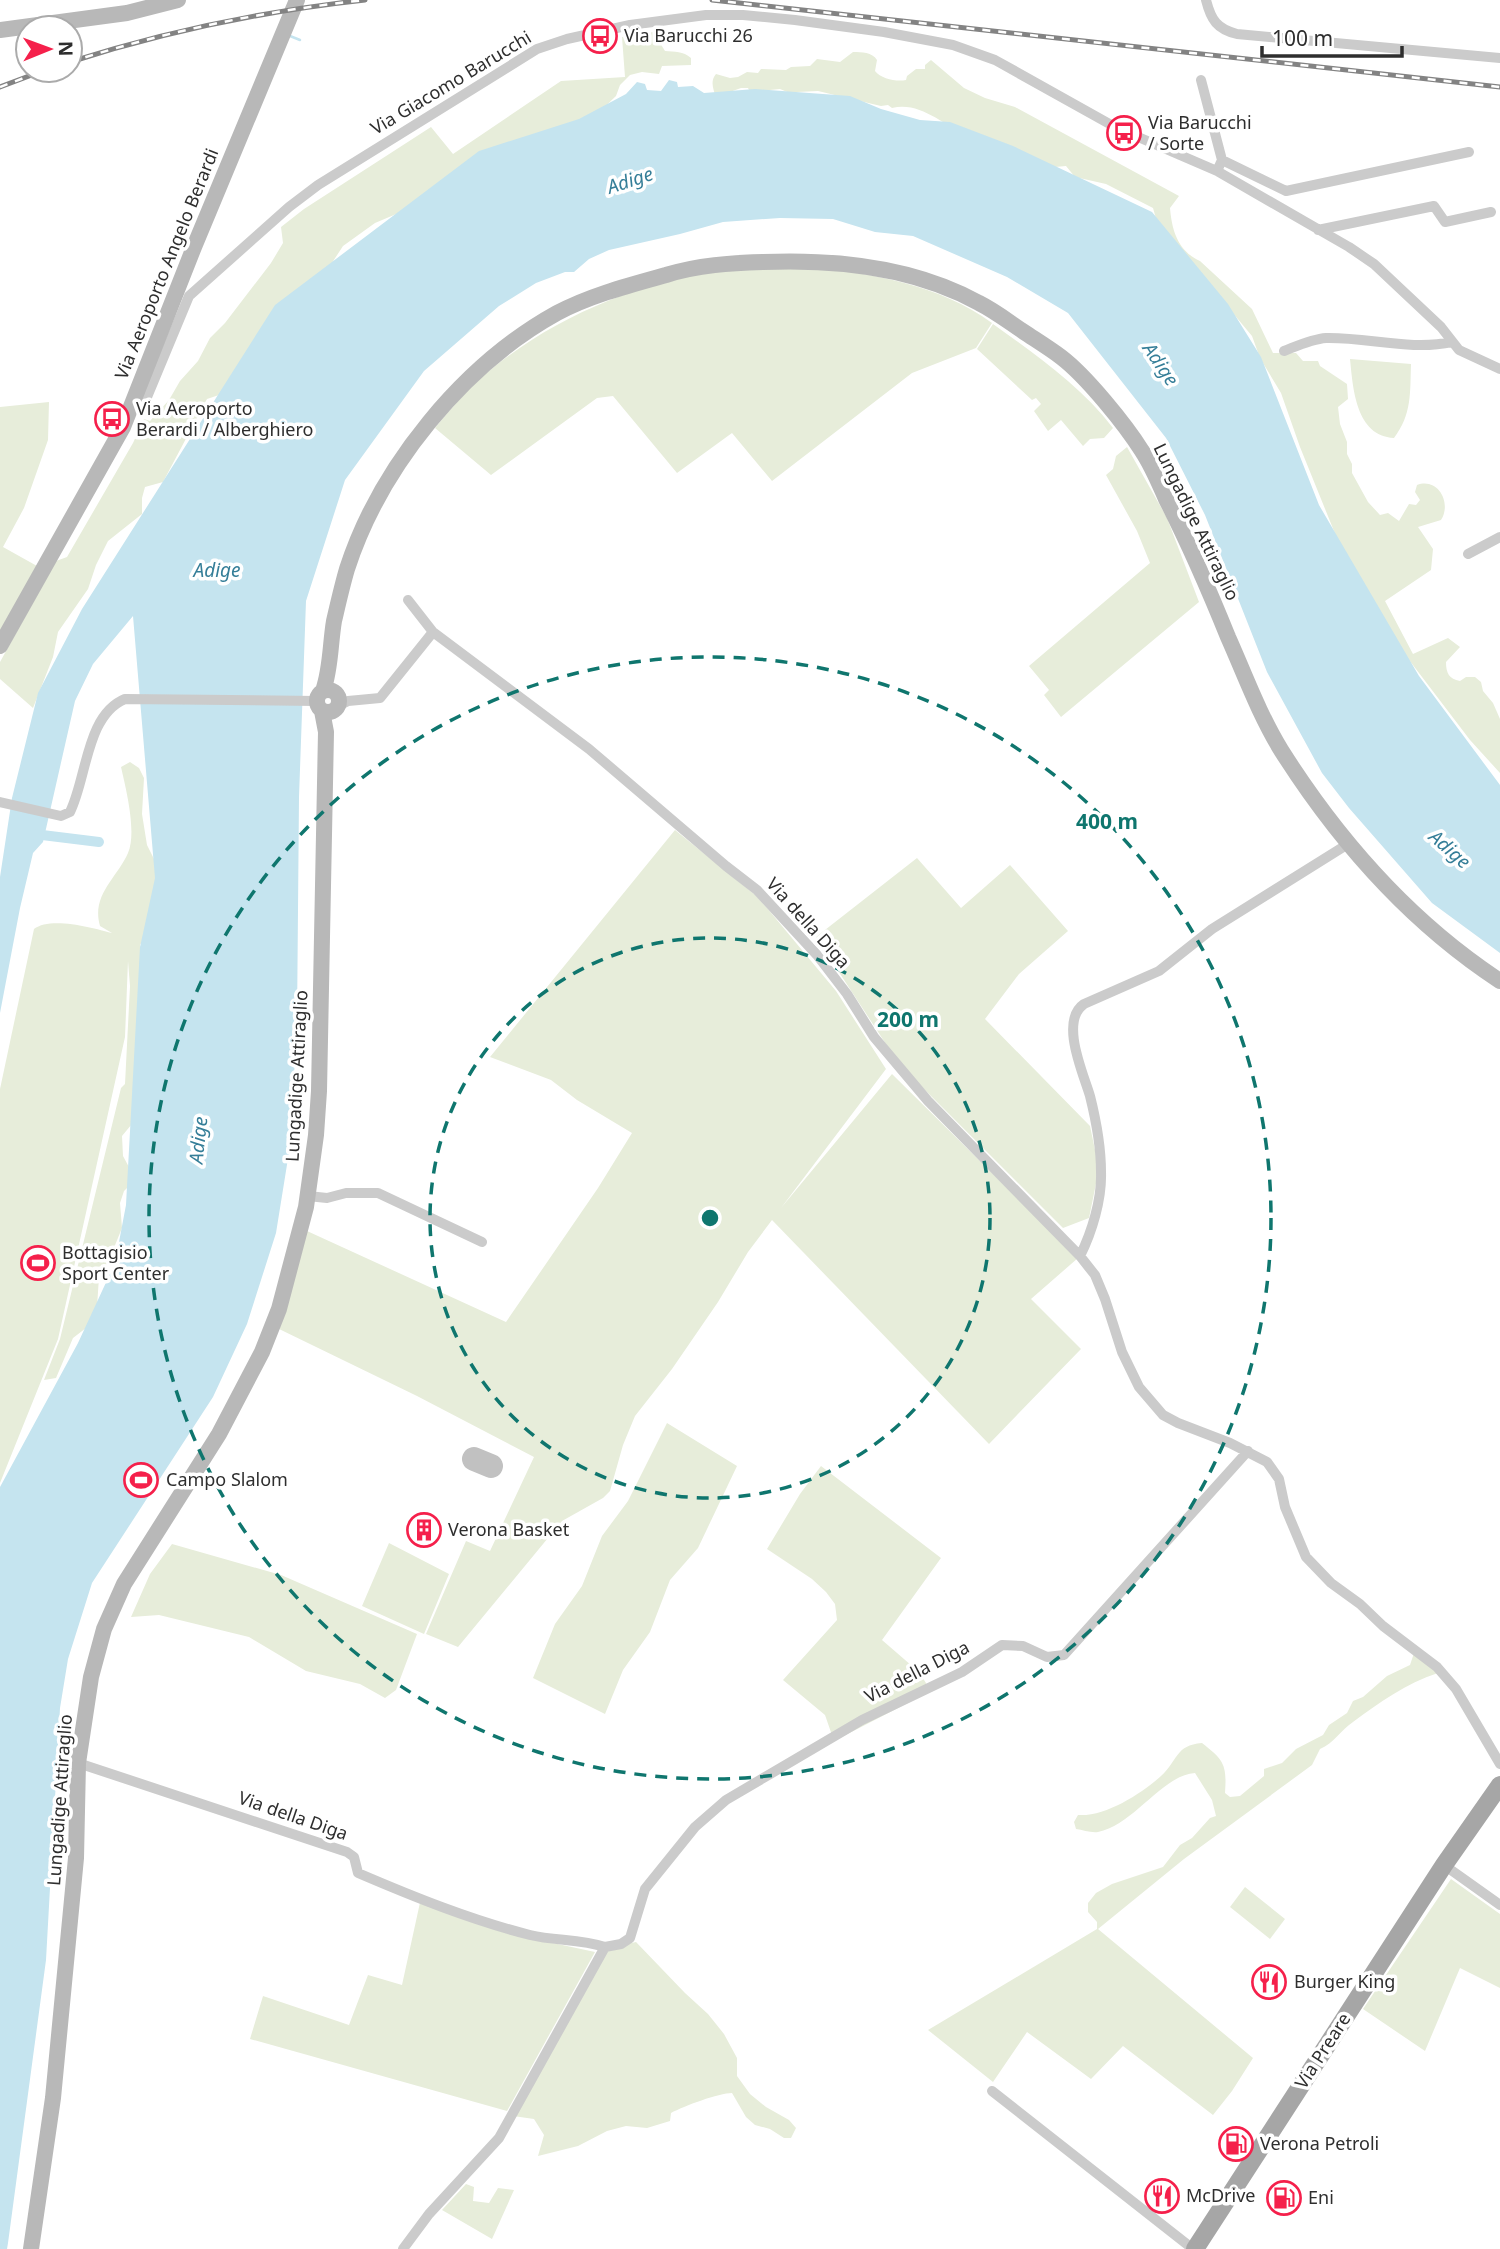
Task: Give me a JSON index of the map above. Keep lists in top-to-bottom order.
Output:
{
  "streets": {
    "main road": ["Via Preare"],
    "street": [
      "Via Giacomo Barucchi",
      "Via Aeroporto Angelo Berardi",
      "Lungadige Attiraglio",
      "Via della Diga"
    ]
  },
  "crossings": [
    ["Via Giacomo Barucchi", "Via Aeroporto Angelo Berardi"],
    ["Lungadige Attiraglio", "Via della Diga"]
  ],
  "water": ["Adige"],
  "places": {
    "bus stop": ["Via Barucchi 26", "Via Barucchi / Sorte", "Via Aeroporto Berardi / Alberghiero"],
    "sports": ["Bottagisio Sport Center", "Campo Slalom"],
    "building": ["Verona Basket"],
    "restaurant": ["Burger King", "McDrive"],
    "fuel station": ["Verona Petroli", "Eni"]
  },
  "scale_bar": "100 m",
  "north": "right",
  "rings": ["400 m", "200 m"]
}
